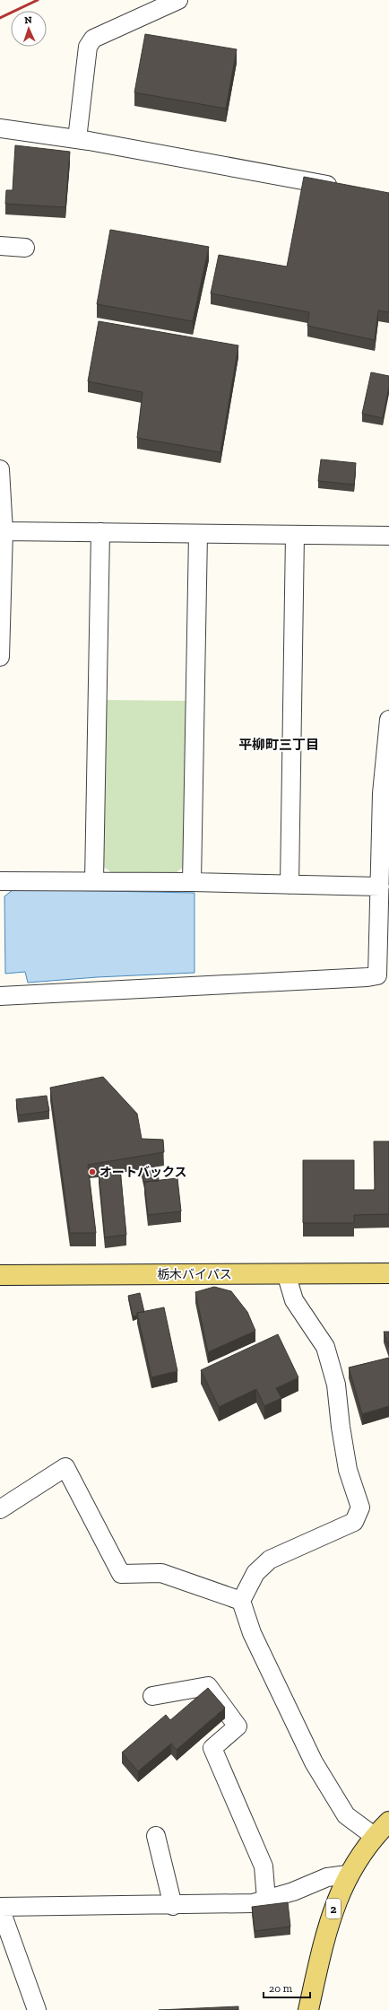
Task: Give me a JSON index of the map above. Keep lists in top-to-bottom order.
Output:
{
  "streets": {
    "main road": ["栃木バイパス", "2"]
  },
  "districts": ["平柳町三丁目"],
  "places": ["オートバックス"],
  "scale_bar": "20 m",
  "north": "top"
}
